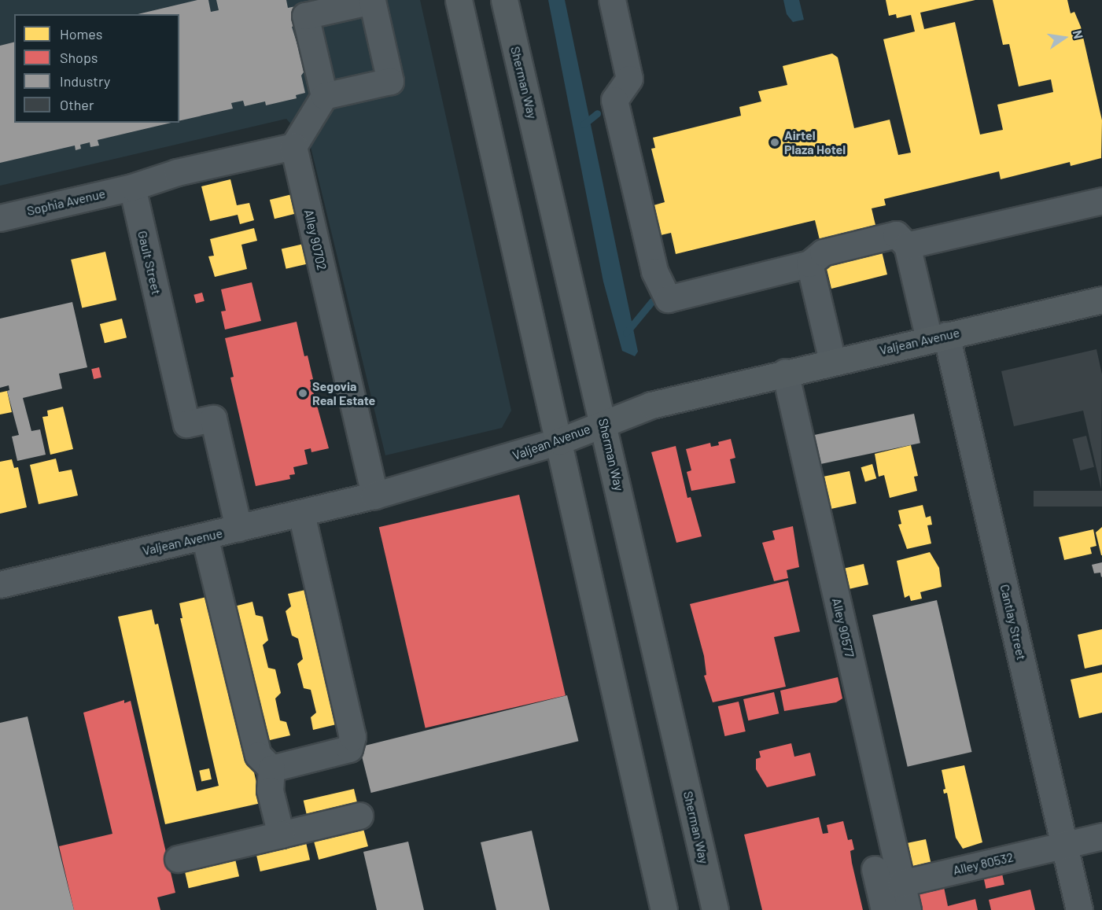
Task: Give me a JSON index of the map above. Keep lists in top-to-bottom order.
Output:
{
  "streets": {
    "main road": ["Sherman Way", "Valjean Avenue"],
    "street": [
      "Sophia Avenue",
      "Alley 90702",
      "Gault Street",
      "Cantlay Street",
      "Alley 90577",
      "Alley 80532"
    ]
  },
  "crossings": [
    ["Sherman Way", "Valjean Avenue"],
    ["Sophia Avenue", "Gault Street"],
    ["Alley 90702", "Valjean Avenue"],
    ["Gault Street", "Valjean Avenue"],
    ["Valjean Avenue", "Cantlay Street"],
    ["Valjean Avenue", "Alley 90577"],
    ["Cantlay Street", "Alley 80532"],
    ["Alley 90577", "Alley 80532"]
  ],
  "places": ["Airtel Plaza Hotel", "Segovia Real Estate"],
  "legend": [
    "Homes",
    "Shops",
    "Industry",
    "Other"
  ],
  "north": "right"
}
